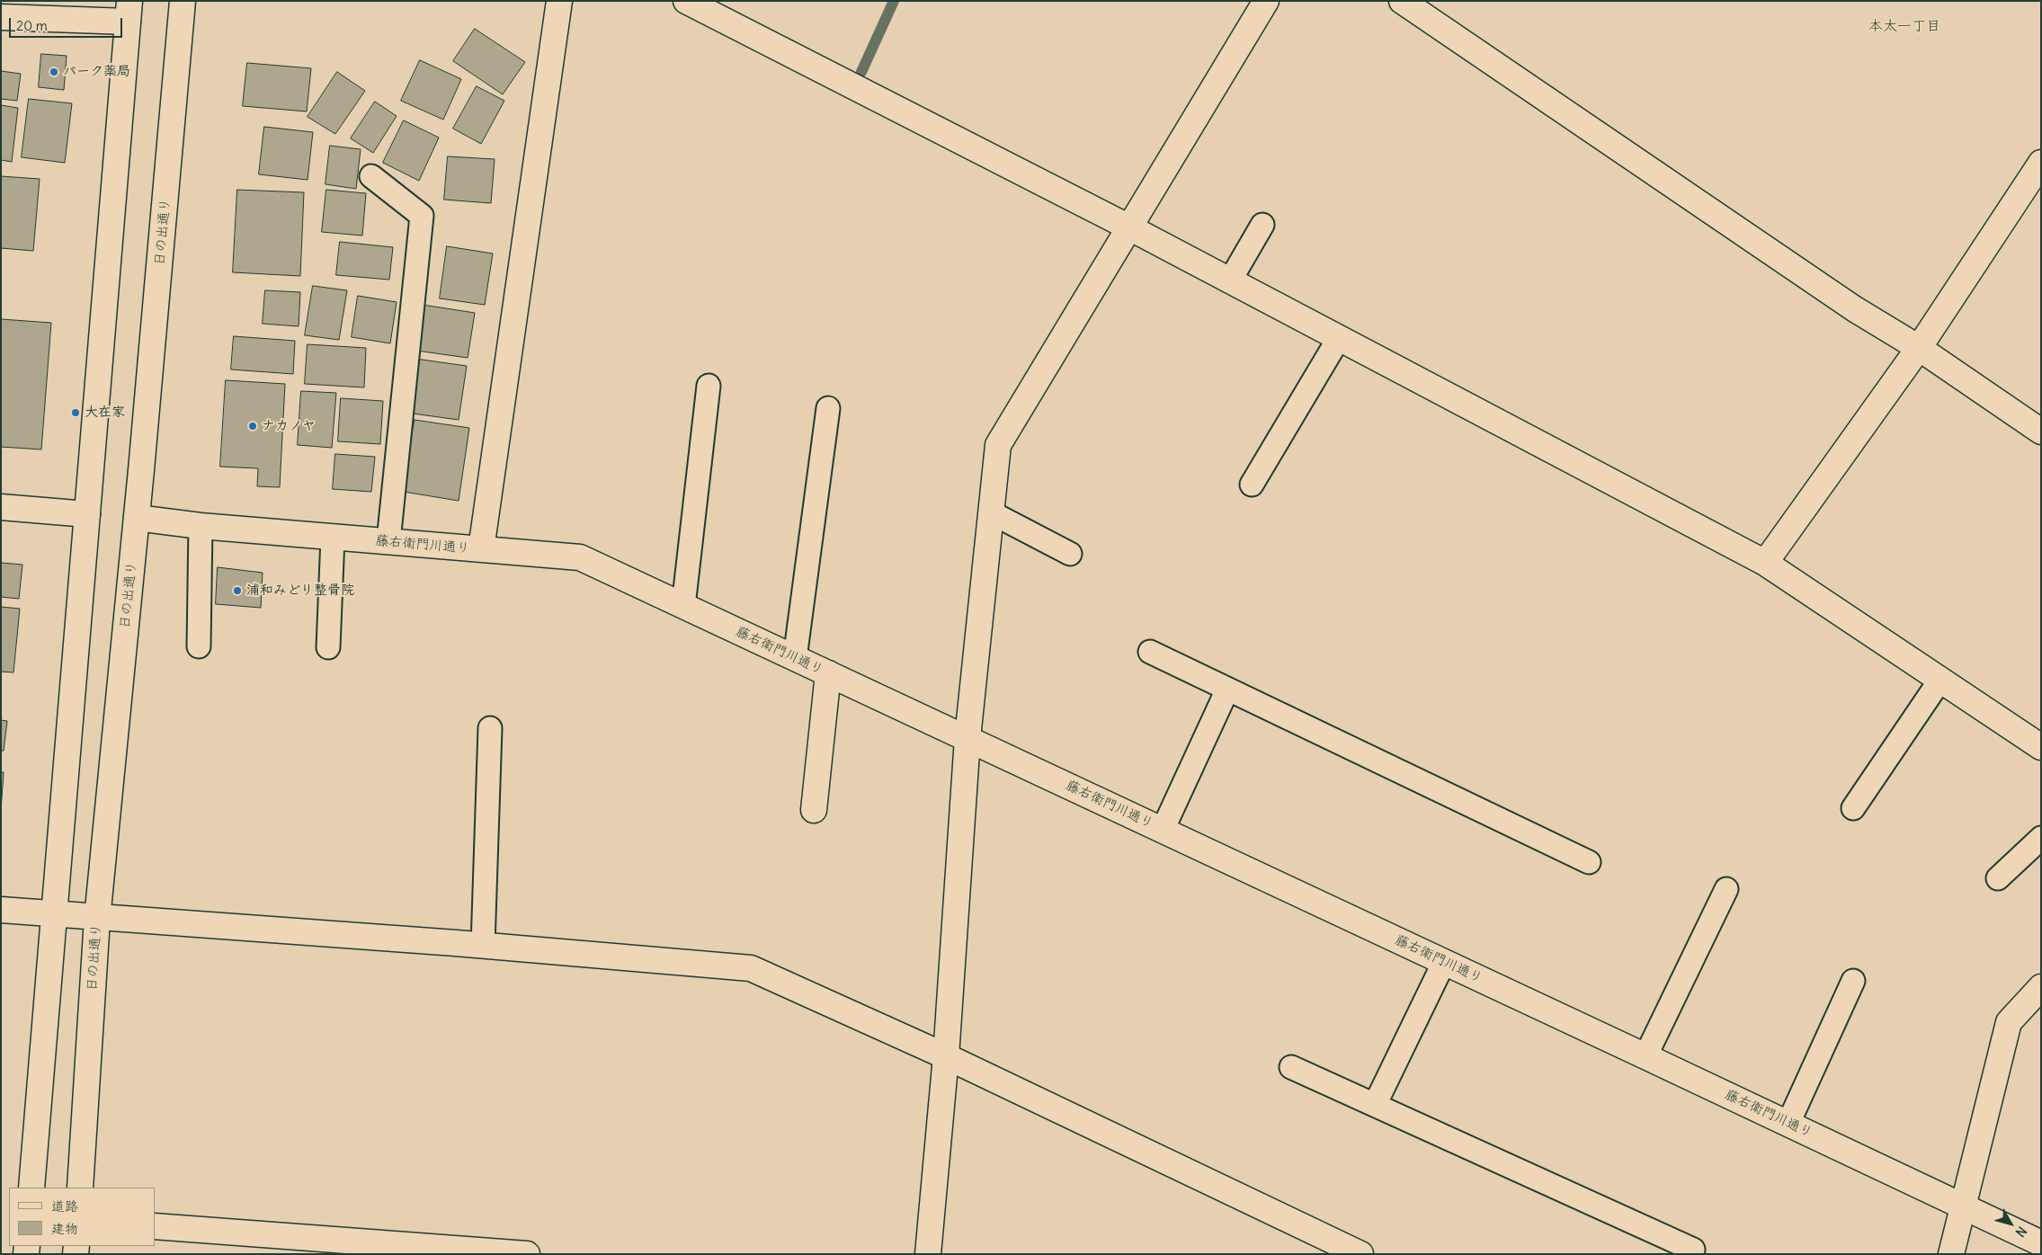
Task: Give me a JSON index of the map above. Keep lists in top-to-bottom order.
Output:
{
  "streets": {
    "street": ["日の出通り", "藤右衛門川通り"]
  },
  "crossings": [
    ["日の出通り", "藤右衛門川通り"]
  ],
  "districts": ["本太一丁目"],
  "places": [
    "パーク薬局",
    "大在家",
    "ナカノヤ",
    "浦和みどり整骨院"
  ],
  "legend": ["道路", "建物"],
  "scale_bar": "20 m",
  "north": "bottom right"
}
